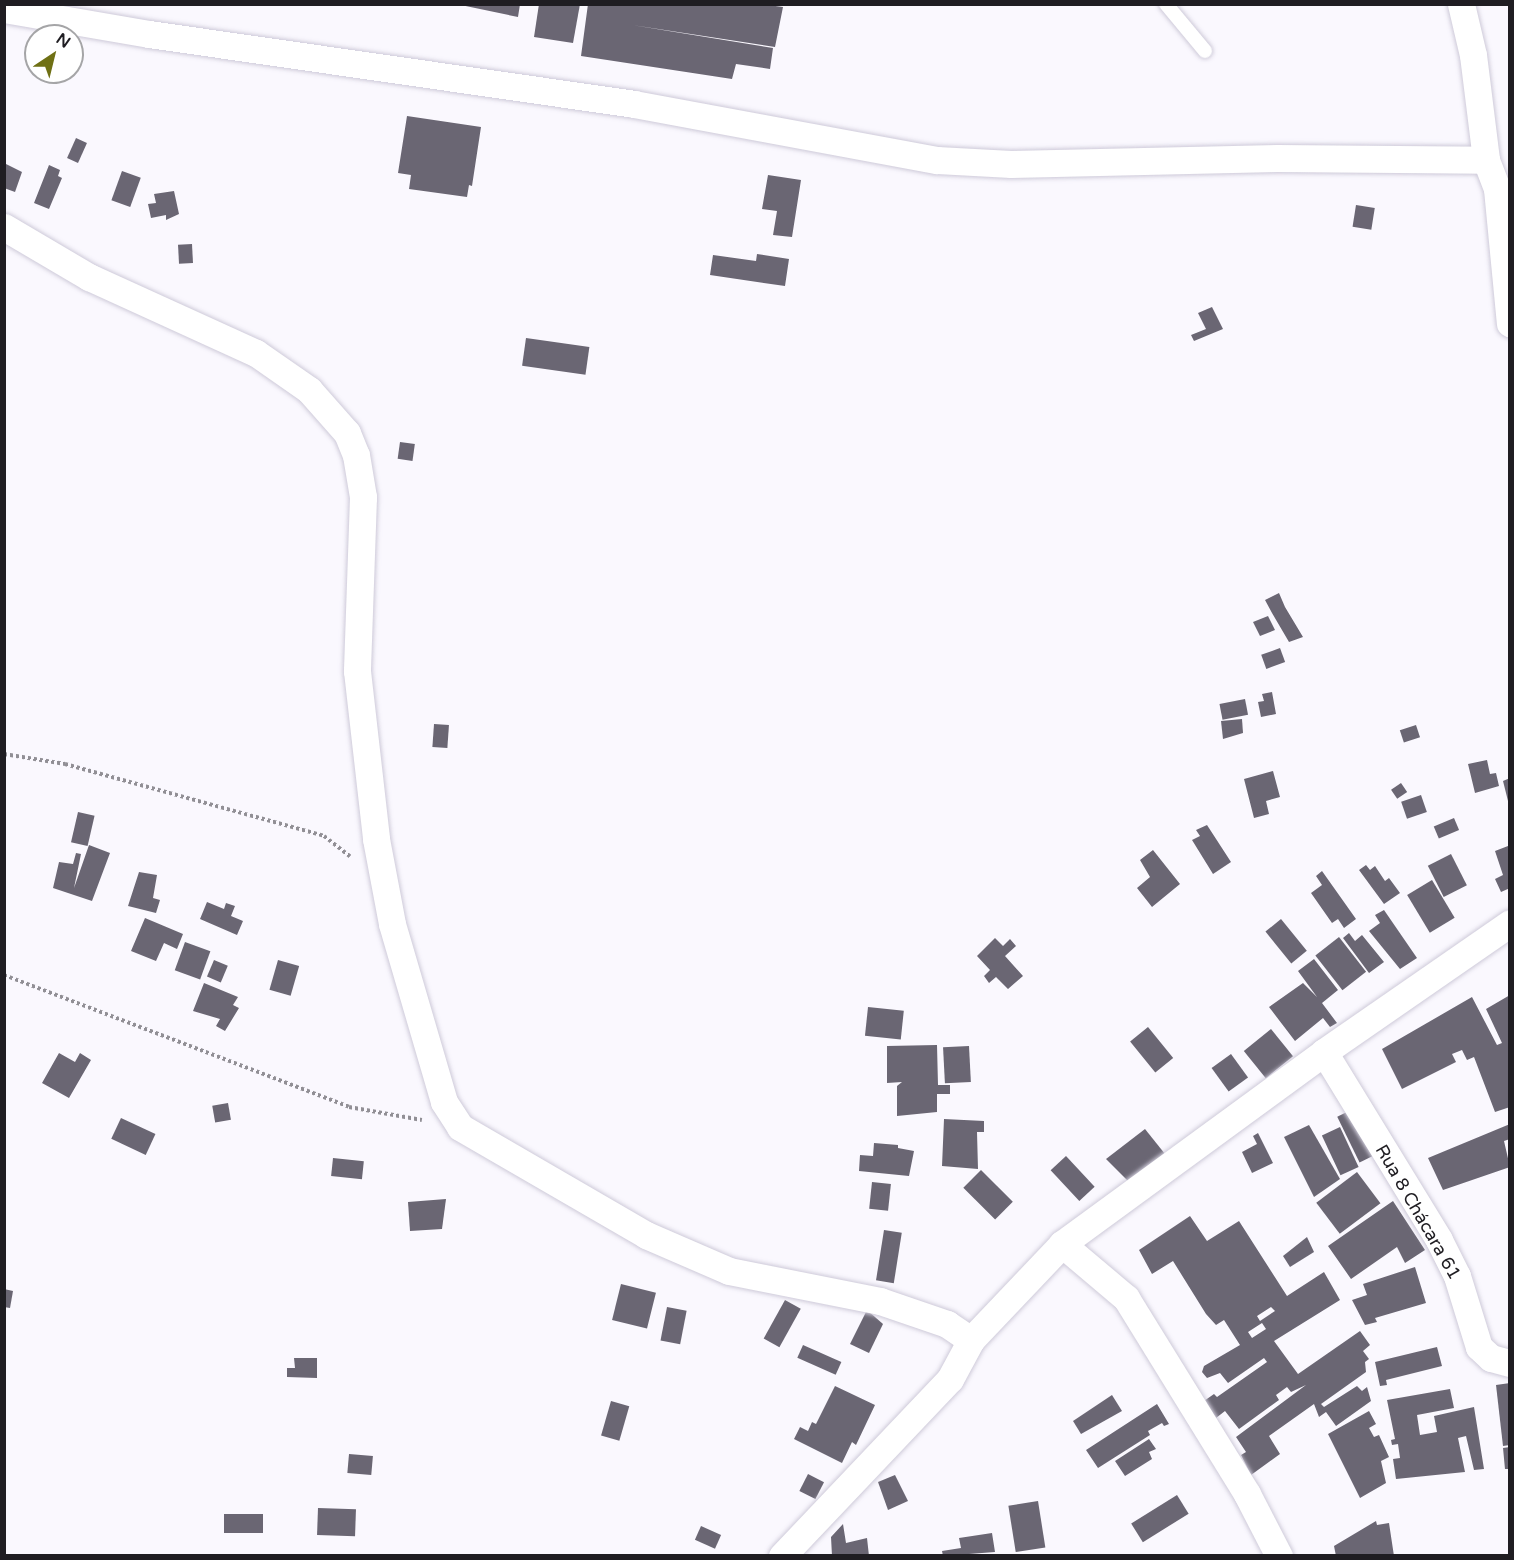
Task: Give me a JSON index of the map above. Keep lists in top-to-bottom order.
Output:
{
  "streets": {
    "street": ["Rua 8 Chácara 61"]
  },
  "north": "top right"
}
